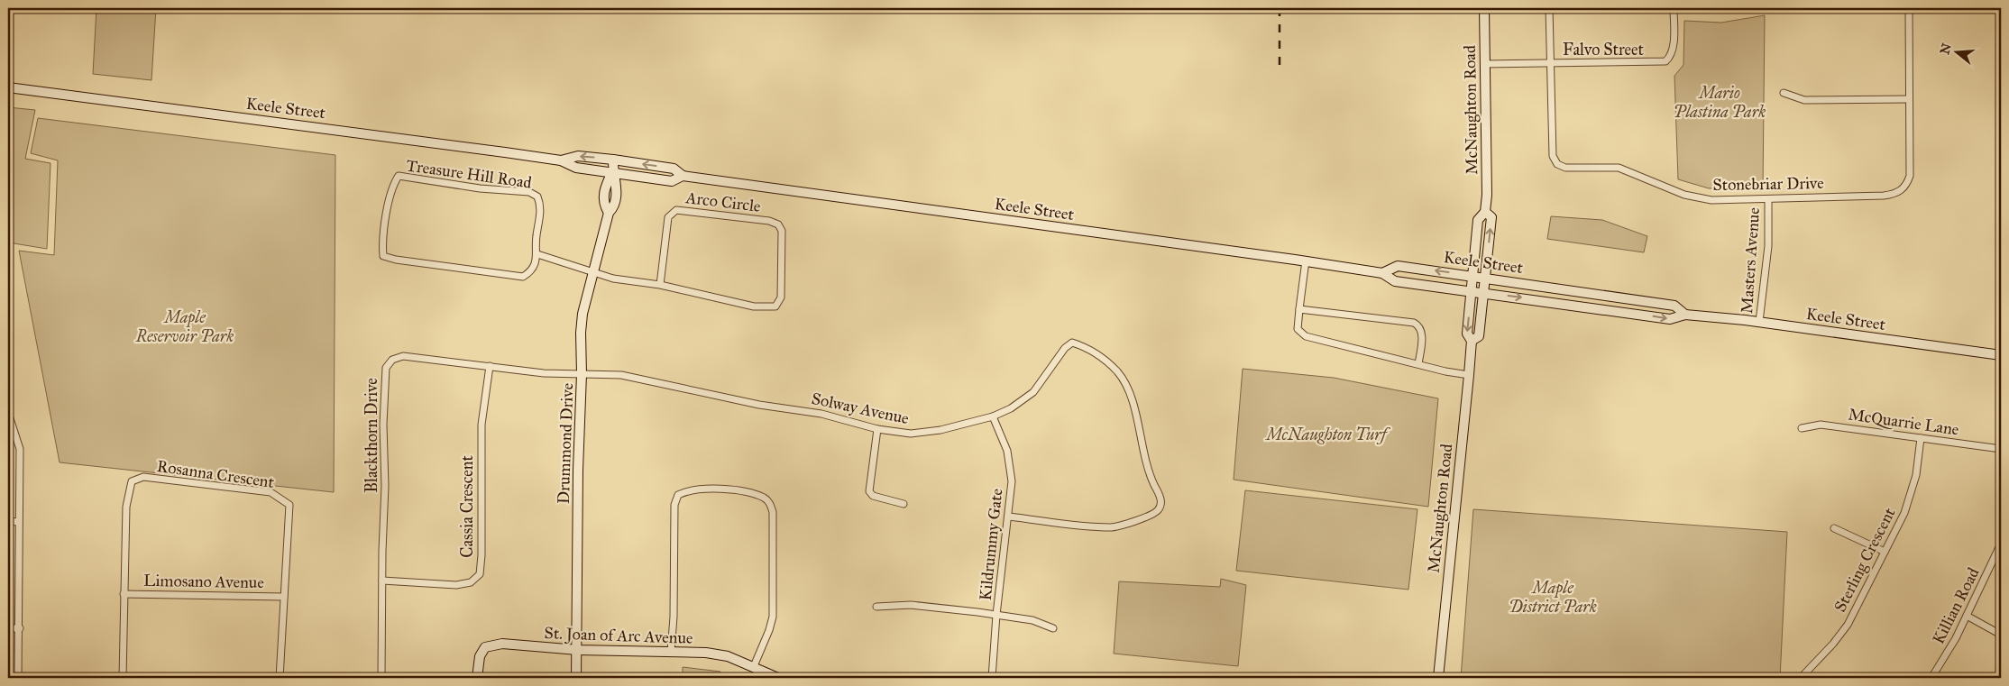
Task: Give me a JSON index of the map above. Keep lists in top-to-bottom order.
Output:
{
  "streets": {
    "main road": [
      "Keele Street",
      "McNaughton Road",
      "Drummond Drive",
      "St. Joan of Arc Avenue"
    ],
    "street": [
      "Falvo Street",
      "Treasure Hill Road",
      "Stonebriar Drive",
      "Arco Circle",
      "Masters Avenue",
      "Solway Avenue",
      "McQuarrie Lane",
      "Blackthorn Drive",
      "Rosanna Crescent",
      "Cassia Crescent",
      "Kildrummy Gate",
      "Sterling Crescent",
      "Limosano Avenue",
      "Killian Road"
    ]
  },
  "crossings": [
    ["Falvo Street", "McNaughton Road"],
    ["Falvo Street", "Stonebriar Drive"],
    ["Keele Street", "McNaughton Road"],
    ["Keele Street", "Masters Avenue"],
    ["Keele Street", "Drummond Drive"],
    ["Stonebriar Drive", "Masters Avenue"],
    ["Arco Circle", "Drummond Drive"],
    ["Solway Avenue", "Blackthorn Drive"],
    ["Solway Avenue", "Drummond Drive"],
    ["Solway Avenue", "Kildrummy Gate"],
    ["McQuarrie Lane", "Sterling Crescent"],
    ["Blackthorn Drive", "Drummond Drive"],
    ["Blackthorn Drive", "Cassia Crescent"],
    ["Drummond Drive", "St. Joan of Arc Avenue"],
    ["Rosanna Crescent", "Limosano Avenue"]
  ],
  "parks": [
    "Mario Plastina Park",
    "Maple Reservoir Park",
    "McNaughton Turf",
    "Maple District Park"
  ],
  "north": "left"
}
